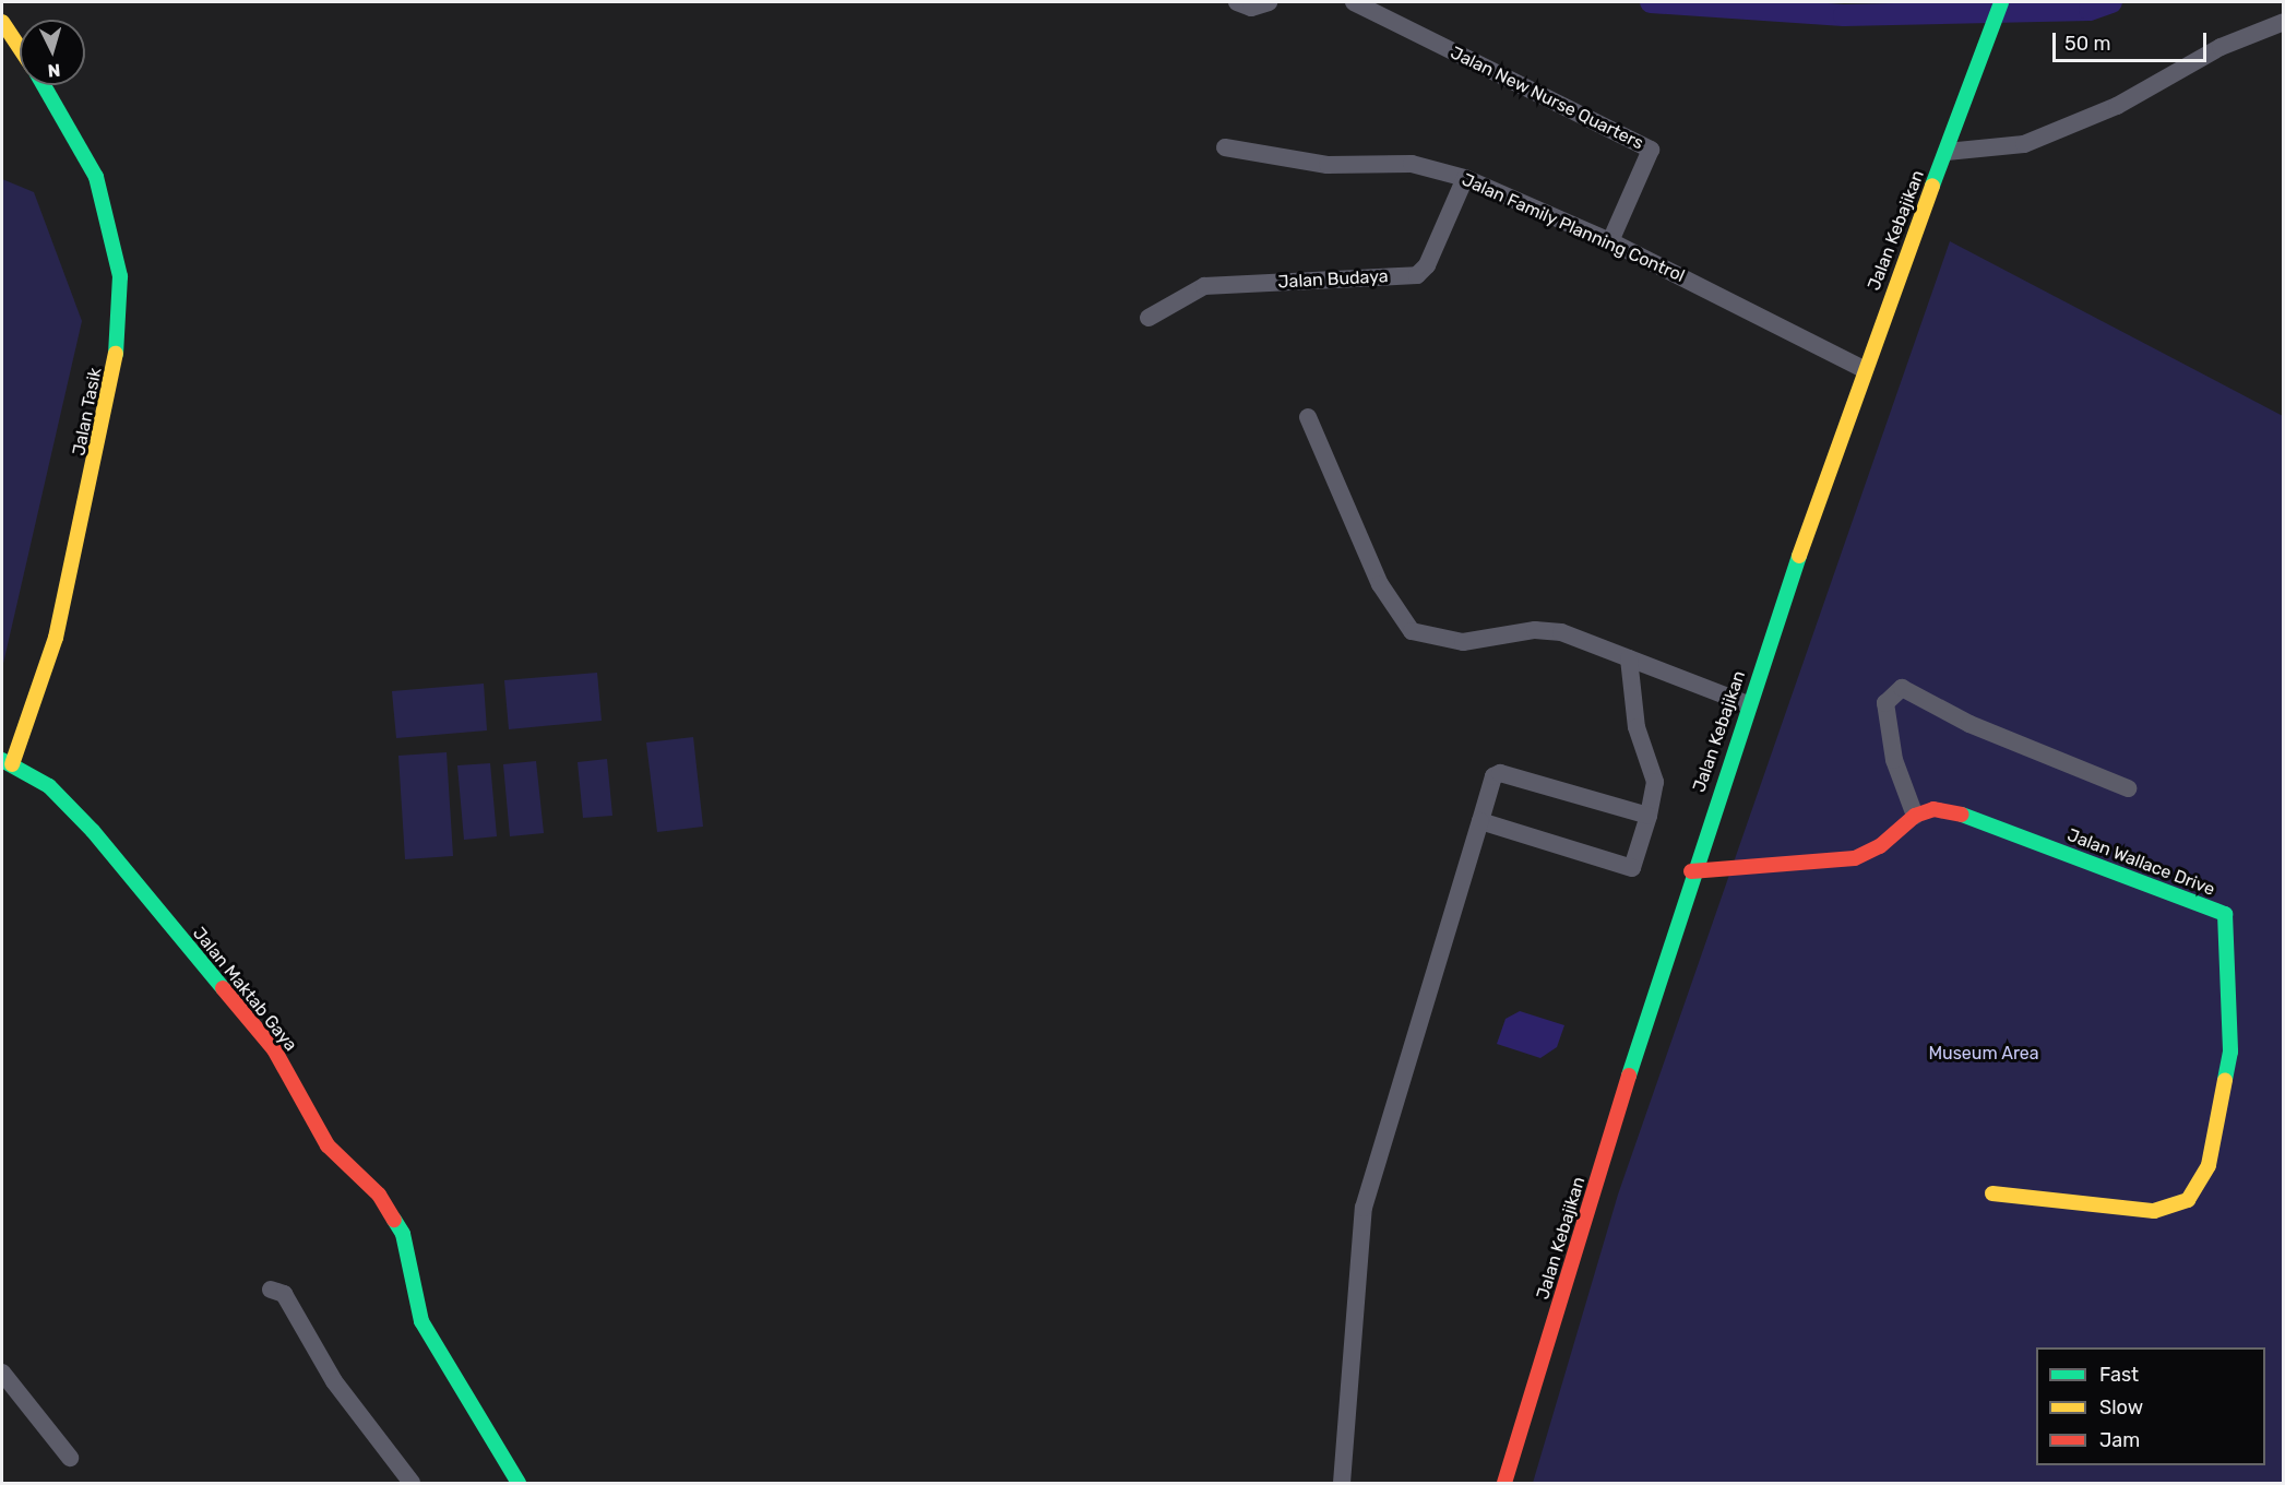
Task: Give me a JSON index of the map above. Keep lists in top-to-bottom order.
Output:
{
  "streets": {
    "street": [
      "Jalan New Nurse Quarters",
      "Jalan Family Planning Control",
      "Jalan Kebajikan",
      "Jalan Budaya",
      "Jalan Tasik",
      "Jalan Wallace Drive",
      "Jalan Maktab Gaya"
    ]
  },
  "crossings": [
    ["Jalan New Nurse Quarters", "Jalan Family Planning Control"],
    ["Jalan Family Planning Control", "Jalan Kebajikan"],
    ["Jalan Family Planning Control", "Jalan Budaya"],
    ["Jalan Tasik", "Jalan Maktab Gaya"]
  ],
  "parks": ["Museum Area"],
  "legend": ["Fast", "Slow", "Jam"],
  "scale_bar": "50 m",
  "north": "bottom"
}
